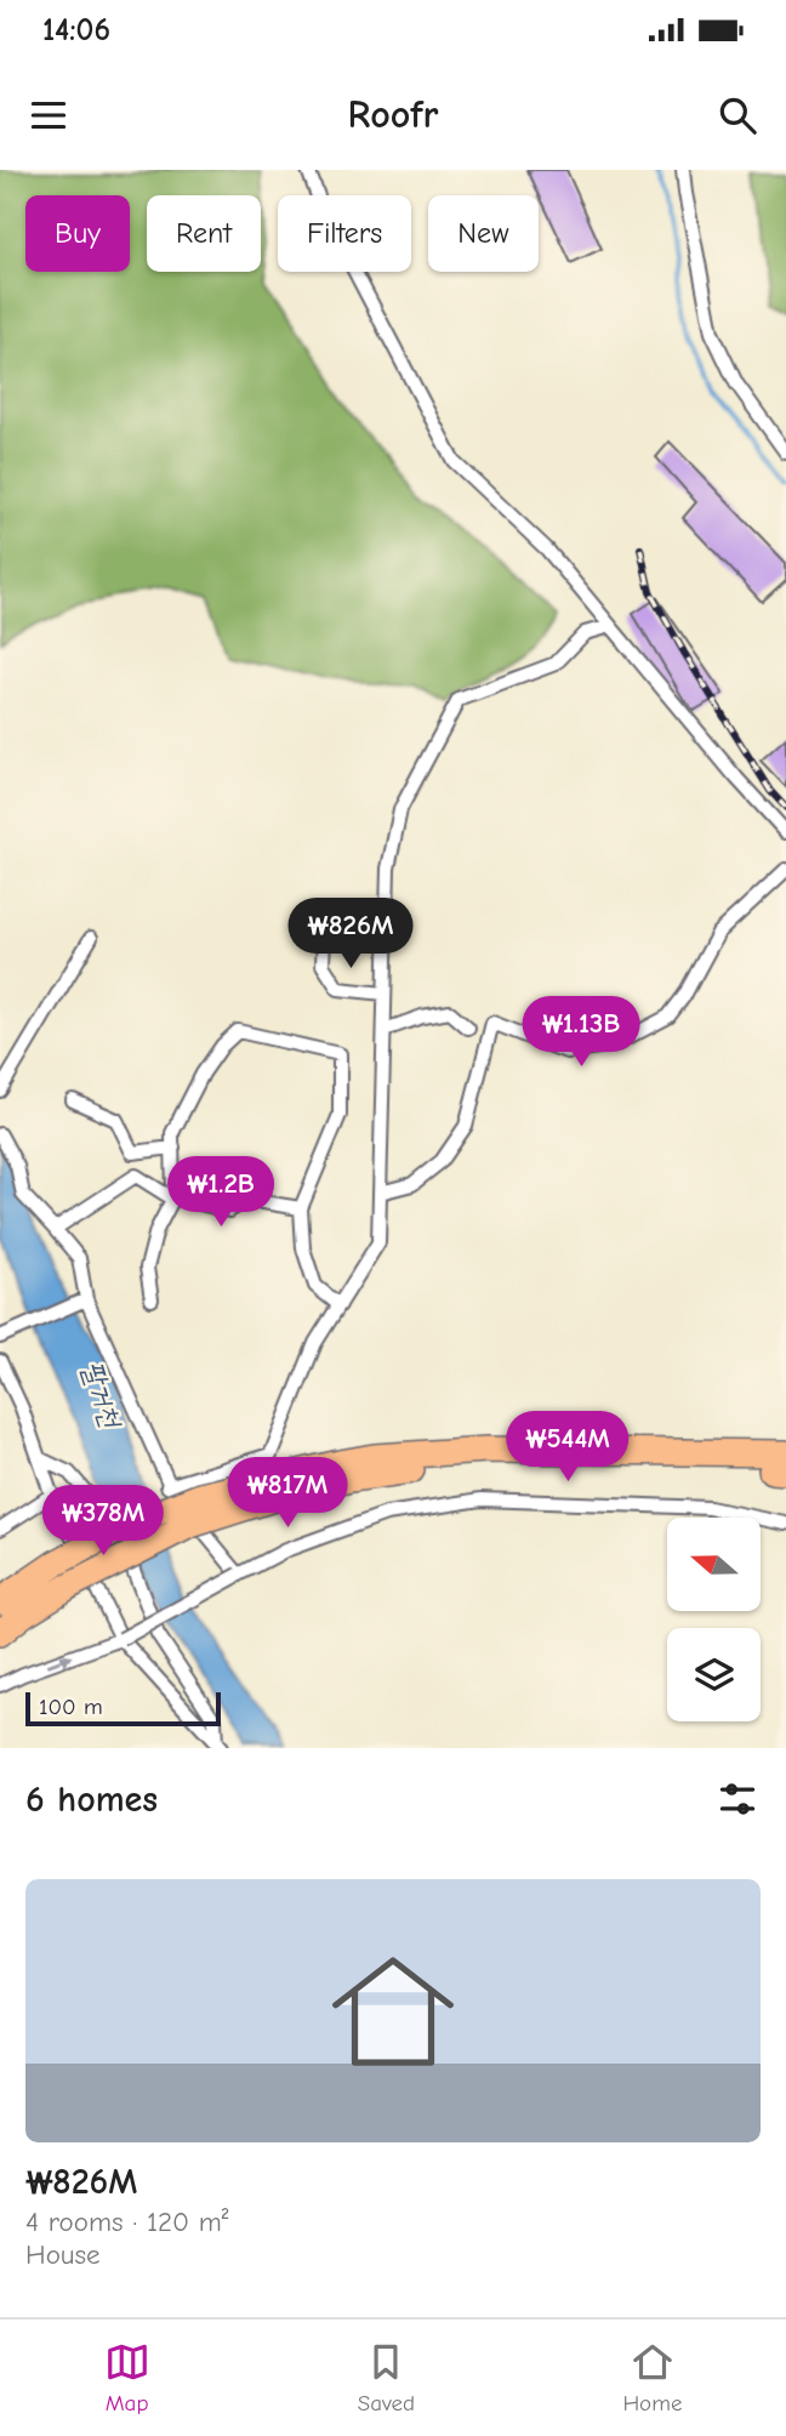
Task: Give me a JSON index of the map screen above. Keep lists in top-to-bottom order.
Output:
{
  "water": ["팔거천"],
  "scale_bar": "100 m",
  "north": "left",
  "page": {
    "status": "14:06",
    "header": "Roofr",
    "chip": [
      "Buy",
      "Rent",
      "Filters",
      "New"
    ],
    "price": [
      "₩826M",
      "₩1.13B",
      "₩1.2B",
      "₩544M",
      "₩817M",
      "₩378M"
    ],
    "scale": "100 m",
    "heading": "6 homes",
    "list": [
      {
        "name": "₩826M",
        "note": "4 rooms · 120 m² · House"
      }
    ],
    "tabs": ["Map", "Saved", "Home"]
  }
}
